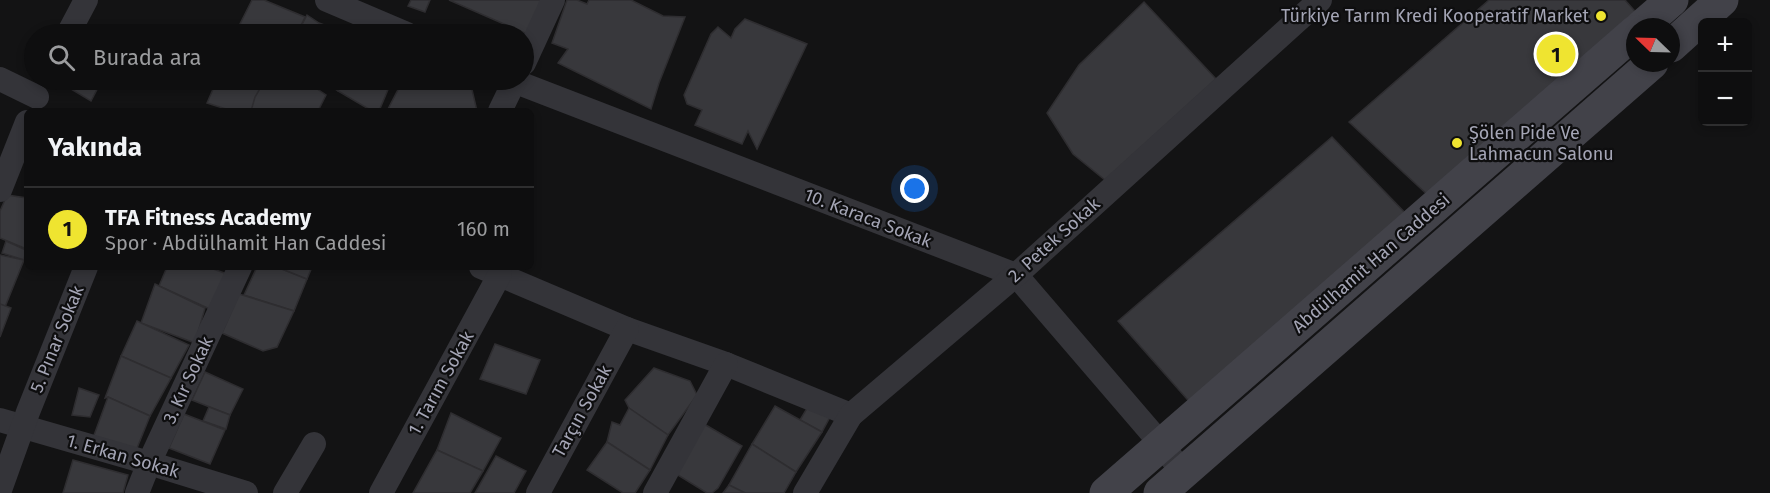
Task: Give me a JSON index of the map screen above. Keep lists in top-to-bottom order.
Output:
{
  "streets": {
    "main road": ["Abdülhamit Han Caddesi"],
    "street": [
      "10. Karaca Sokak",
      "2. Petek Sokak",
      "5. Pınar Sokak",
      "3. Kır Sokak",
      "1. Tarım Sokak",
      "Tarçın Sokak",
      "1. Erkan Sokak"
    ]
  },
  "crossings": [
    ["10. Karaca Sokak", "2. Petek Sokak"],
    ["10. Karaca Sokak", "Abdülhamit Han Caddesi"],
    ["5. Pınar Sokak", "1. Erkan Sokak"],
    ["3. Kır Sokak", "1. Erkan Sokak"]
  ],
  "places": ["Türkiye Tarım Kredi Kooperatif Market", "Şölen Pide Ve Lahmacun Salonu"],
  "north": "top left",
  "page": {
    "map_buttons": ["+", "−"],
    "search": "Burada ara",
    "pins": "1",
    "heading": "Yakında",
    "list": [
      {
        "mark": "1",
        "name": "TFA Fitness Academy",
        "note": "Spor · Abdülhamit Han Caddesi",
        "value": "160 m"
      }
    ]
  }
}
